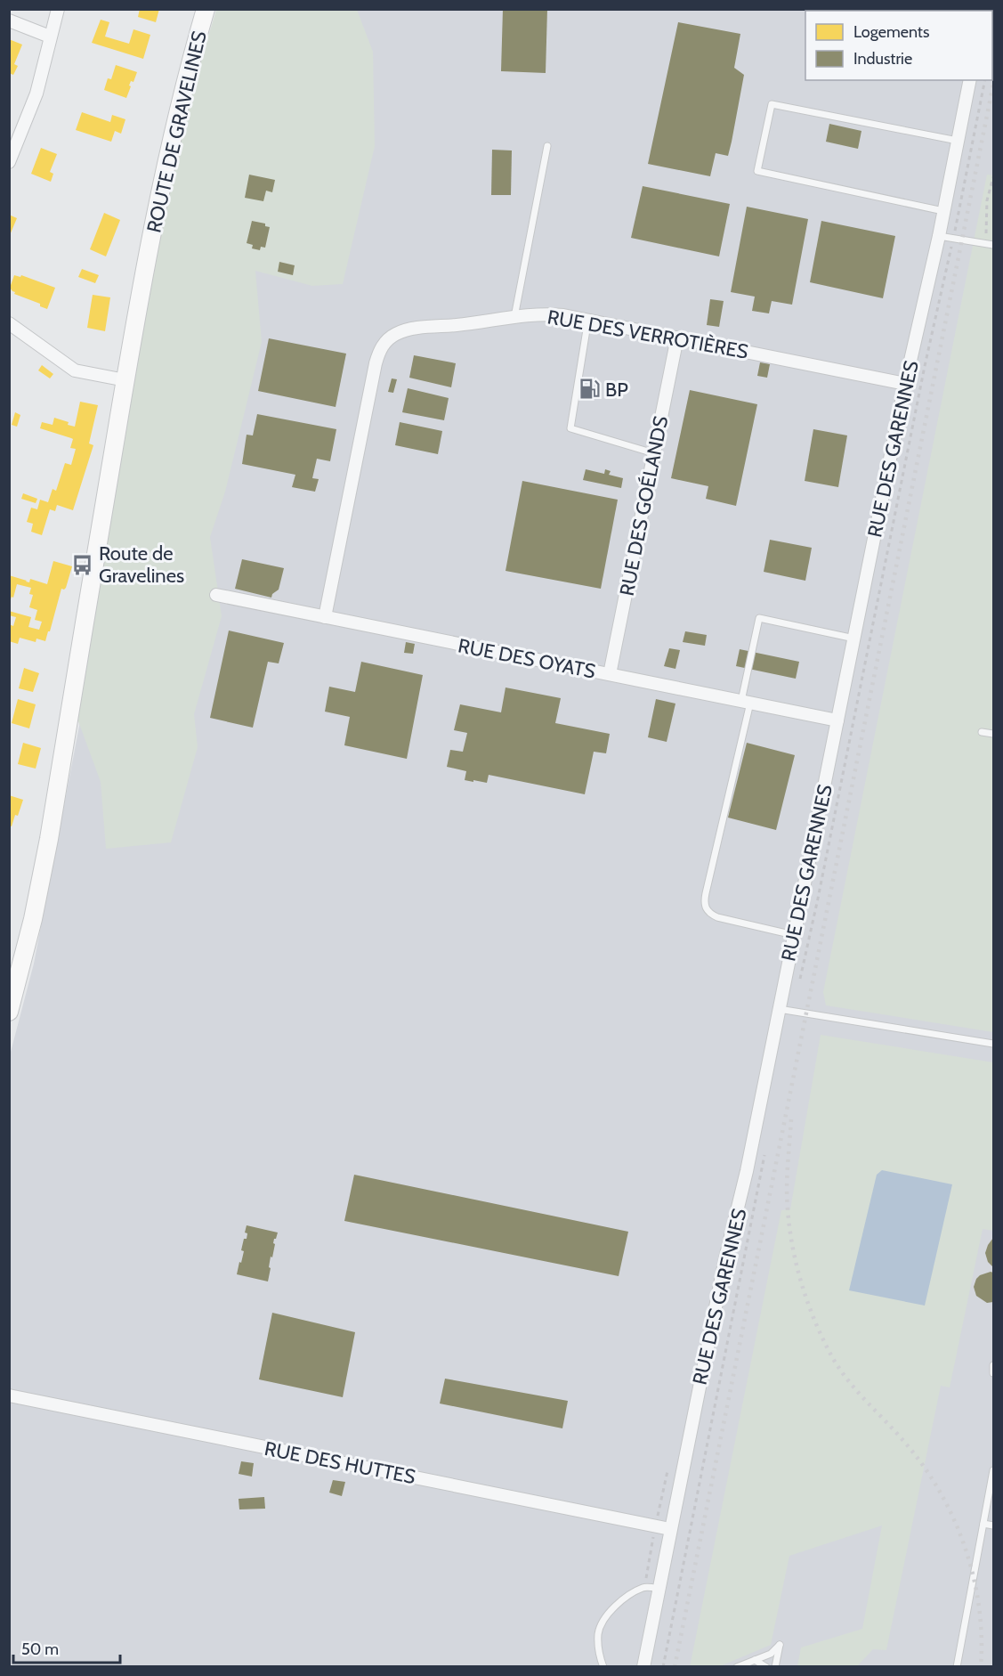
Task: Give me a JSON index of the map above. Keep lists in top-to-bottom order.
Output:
{
  "streets": {
    "main road": ["ROUTE DE GRAVELINES"],
    "street": [
      "RUE DES VERROTIÈRES",
      "RUE DES GARENNES",
      "RUE DES GOÉLANDS",
      "RUE DES OYATS",
      "RUE DES HUTTES"
    ]
  },
  "crossings": [
    ["RUE DES VERROTIÈRES", "RUE DES GARENNES"],
    ["RUE DES VERROTIÈRES", "RUE DES GOÉLANDS"],
    ["RUE DES VERROTIÈRES", "RUE DES OYATS"],
    ["RUE DES GARENNES", "RUE DES OYATS"],
    ["RUE DES GARENNES", "RUE DES HUTTES"],
    ["RUE DES GOÉLANDS", "RUE DES OYATS"]
  ],
  "places": {
    "fuel station": ["BP"],
    "bus stop": ["Route de Gravelines"]
  },
  "legend": ["Logements", "Industrie"],
  "scale_bar": "50 m"
}
